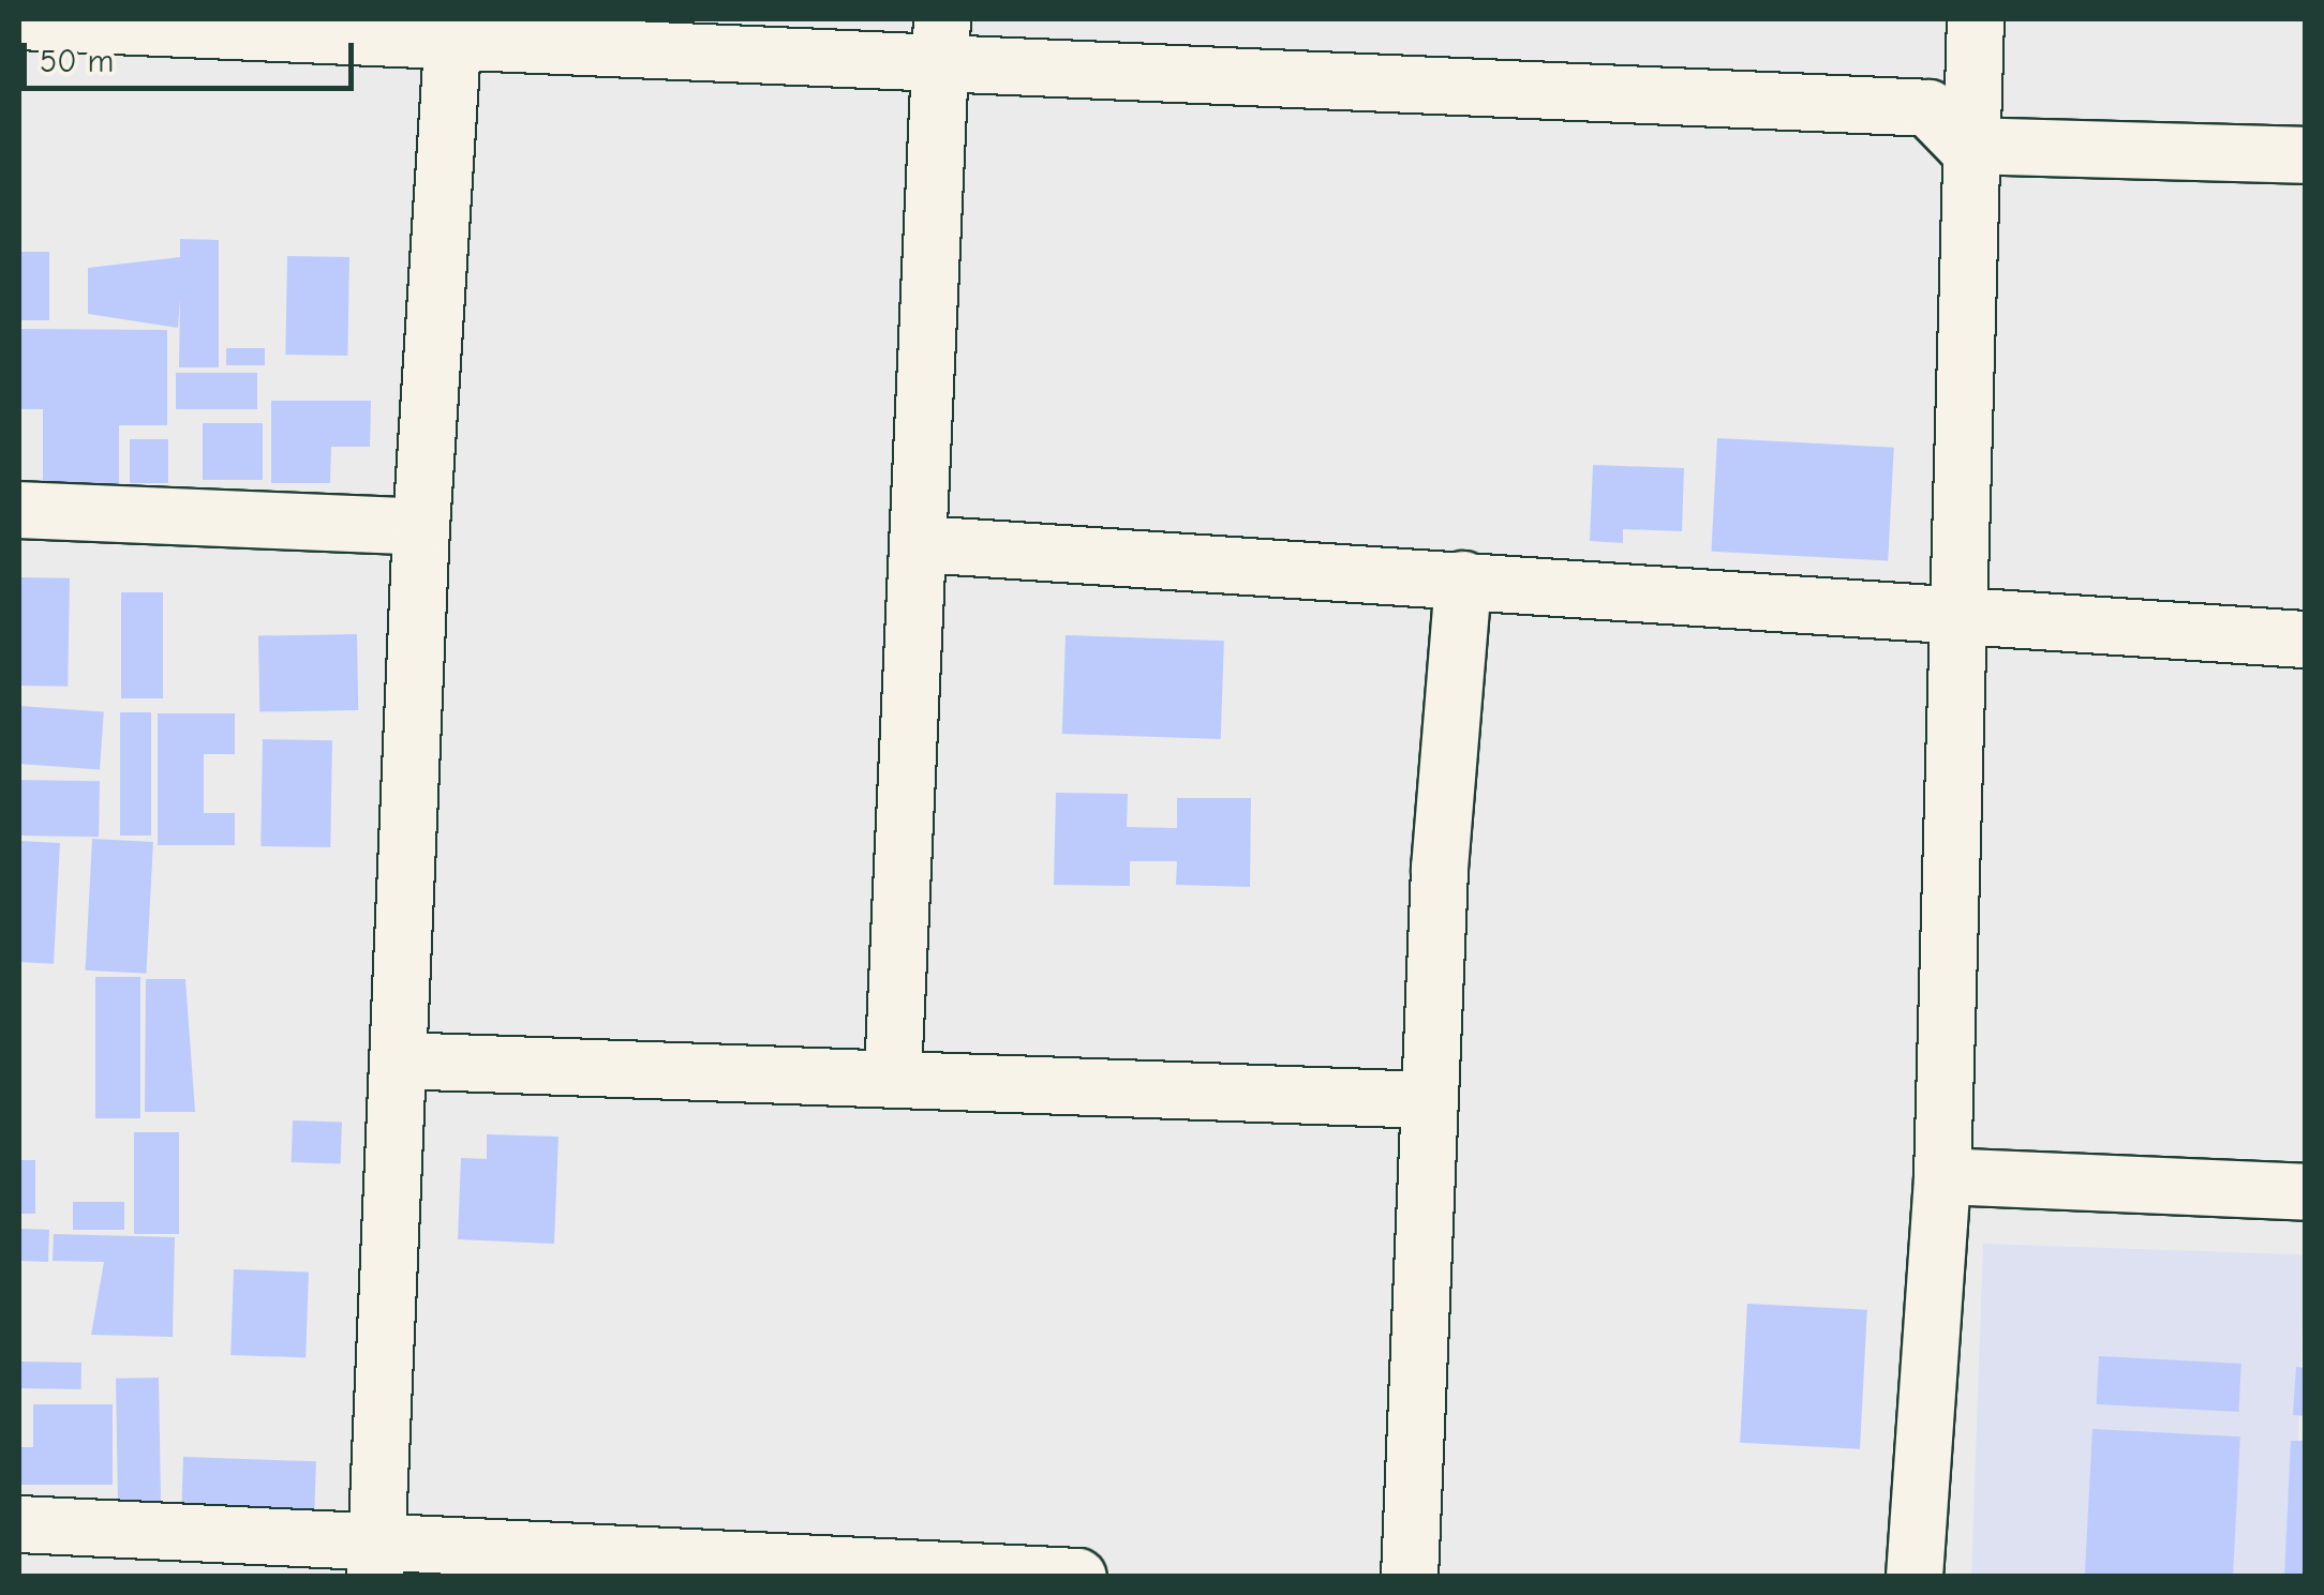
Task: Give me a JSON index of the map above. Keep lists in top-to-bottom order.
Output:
{
  "scale_bar": "50 m"
}
